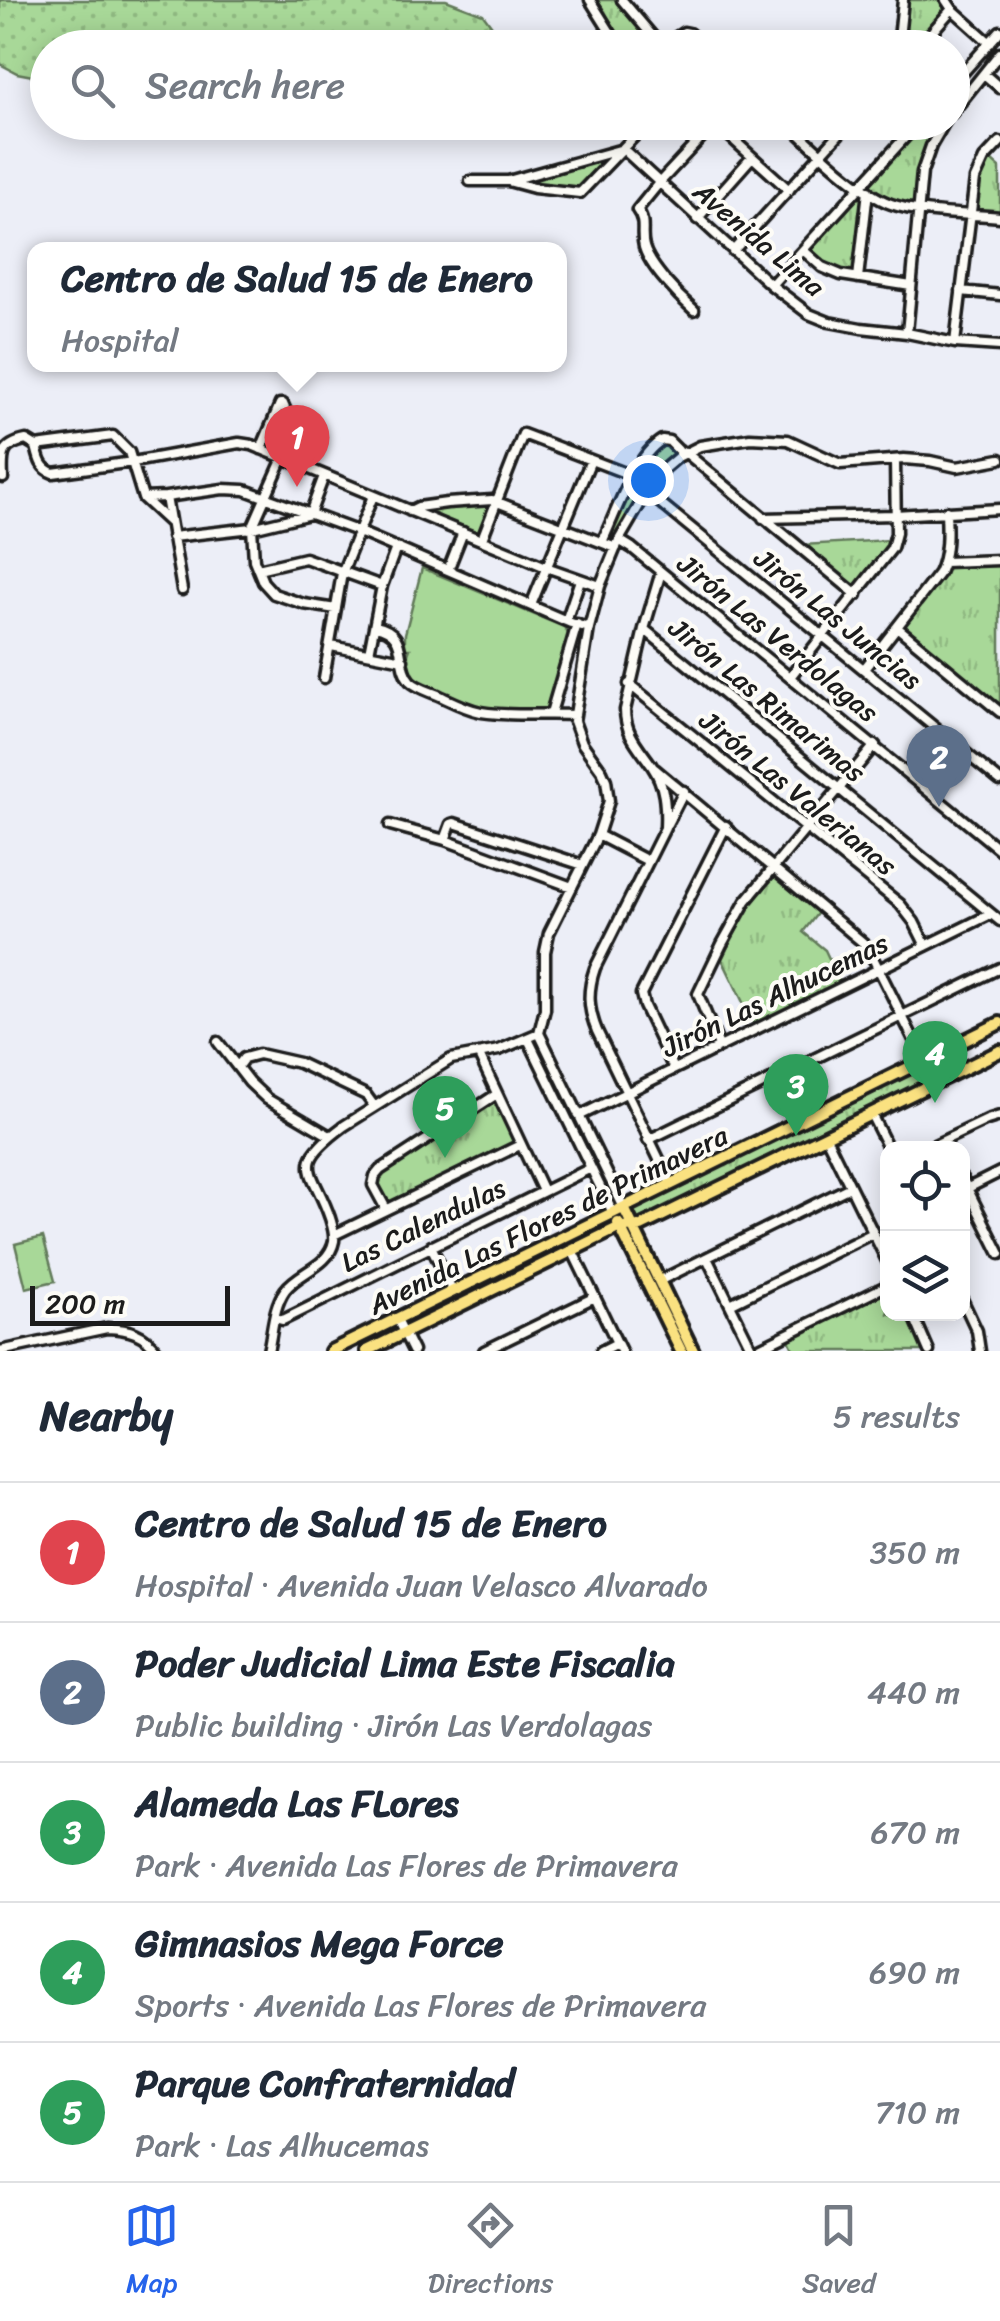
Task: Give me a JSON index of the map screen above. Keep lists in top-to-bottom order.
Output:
{
  "streets": {
    "main road": ["Avenida Las Flores de Primavera"],
    "street": [
      "Avenida Lima",
      "Jirón Las Juncias",
      "Jirón Las Verdolagas",
      "Jirón Las Rimarimas",
      "Jirón Las Valerianas",
      "Jirón Las Alhucemas",
      "Las Calendulas"
    ]
  },
  "crossings": [
    ["Jirón Las Rimarimas", "Jirón Las Alhucemas"],
    ["Jirón Las Valerianas", "Jirón Las Alhucemas"]
  ],
  "scale_bar": "200 m",
  "page": {
    "search": "Search here",
    "popup": ["Centro de Salud 15 de Enero", "Hospital"],
    "pins": [
      "1",
      "2",
      "4",
      "3",
      "5"
    ],
    "scale": "200 m",
    "heading": ["Nearby", "5 results"],
    "list": [
      {
        "mark": "1",
        "name": "Centro de Salud 15 de Enero",
        "note": "Hospital · Avenida Juan Velasco Alvarado",
        "value": "350 m"
      },
      {
        "mark": "2",
        "name": "Poder Judicial Lima Este Fiscalia",
        "note": "Public building · Jirón Las Verdolagas",
        "value": "440 m"
      },
      {
        "mark": "3",
        "name": "Alameda Las FLores",
        "note": "Park · Avenida Las Flores de Primavera",
        "value": "670 m"
      },
      {
        "mark": "4",
        "name": "Gimnasios Mega Force",
        "note": "Sports · Avenida Las Flores de Primavera",
        "value": "690 m"
      },
      {
        "mark": "5",
        "name": "Parque Confraternidad",
        "note": "Park · Las Alhucemas",
        "value": "710 m"
      }
    ],
    "nav": ["Map", "Directions", "Saved"]
  }
}
